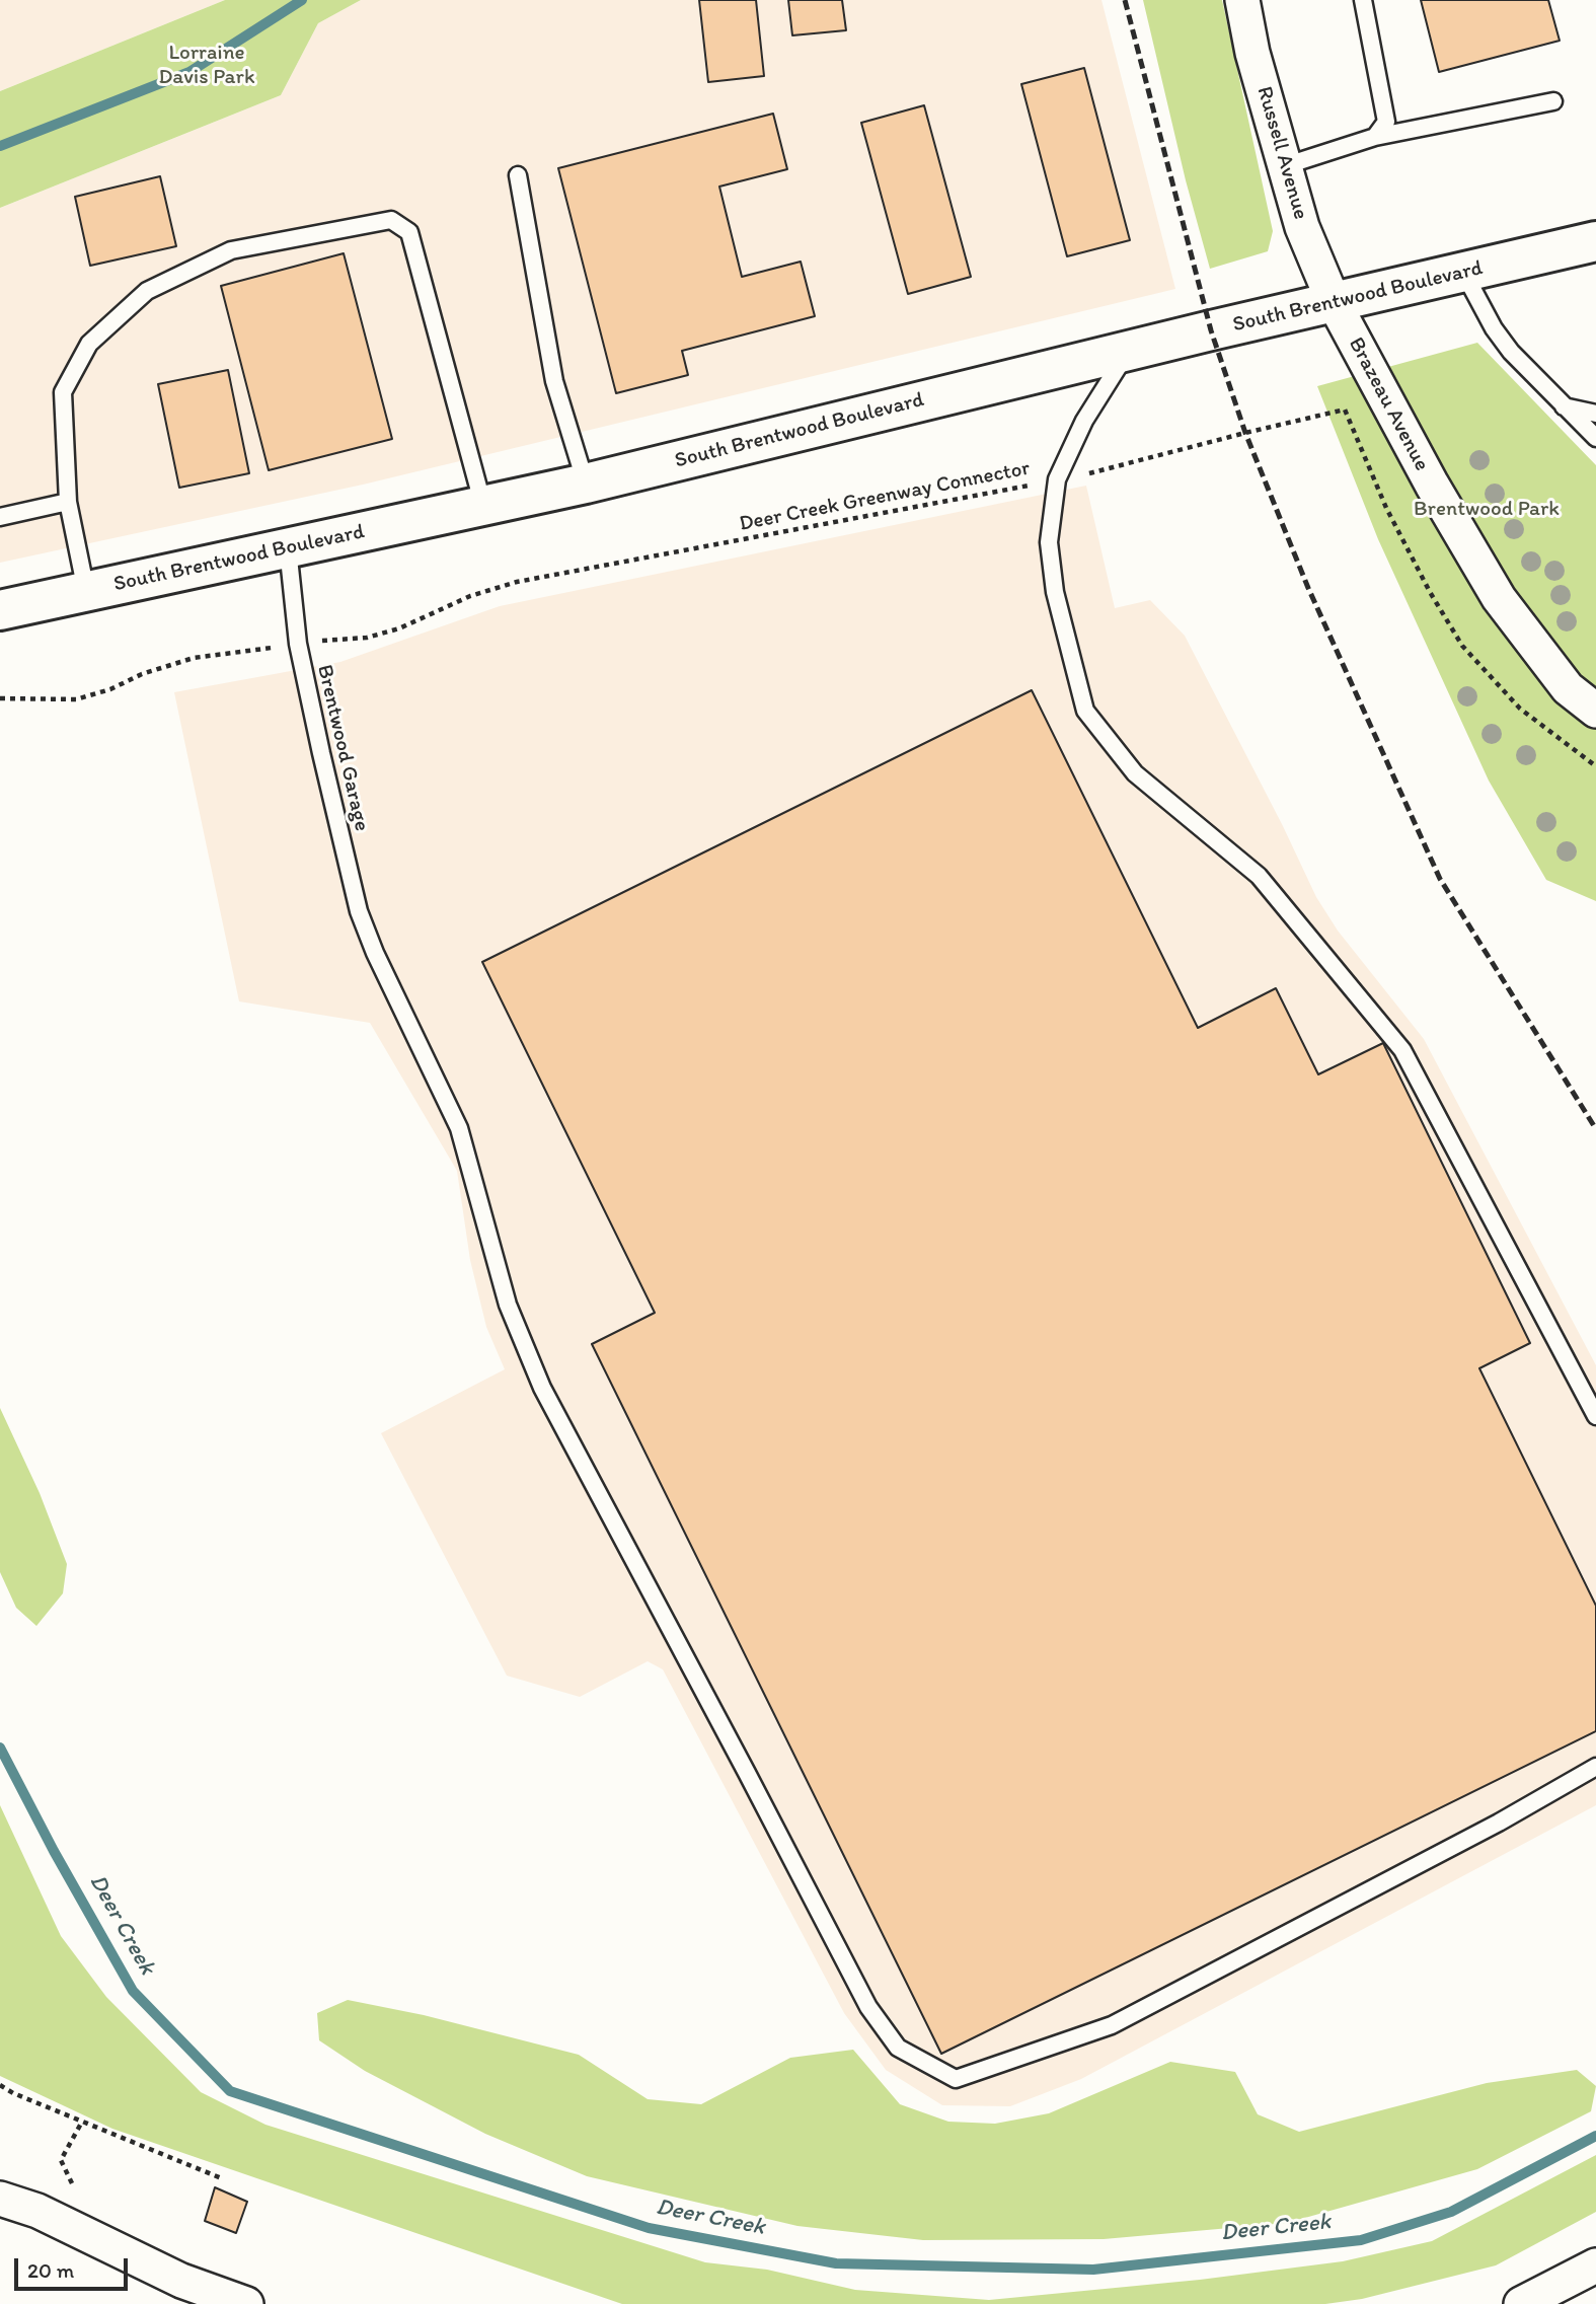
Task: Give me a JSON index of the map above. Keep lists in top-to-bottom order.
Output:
{
  "streets": {
    "main road": ["South Brentwood Boulevard"],
    "street": ["Russell Avenue", "Brazeau Avenue"],
    "lane": ["Brentwood Garage"],
    "path": ["Deer Creek Greenway Connector"]
  },
  "crossings": [
    ["Russell Avenue", "South Brentwood Boulevard"],
    ["Russell Avenue", "Brazeau Avenue"],
    ["South Brentwood Boulevard", "Brazeau Avenue"],
    ["South Brentwood Boulevard", "Brentwood Garage"],
    ["Deer Creek Greenway Connector", "Brentwood Garage"]
  ],
  "water": ["Deer Creek"],
  "parks": ["Lorraine Davis Park", "Brentwood Park"],
  "scale_bar": "20 m"
}
